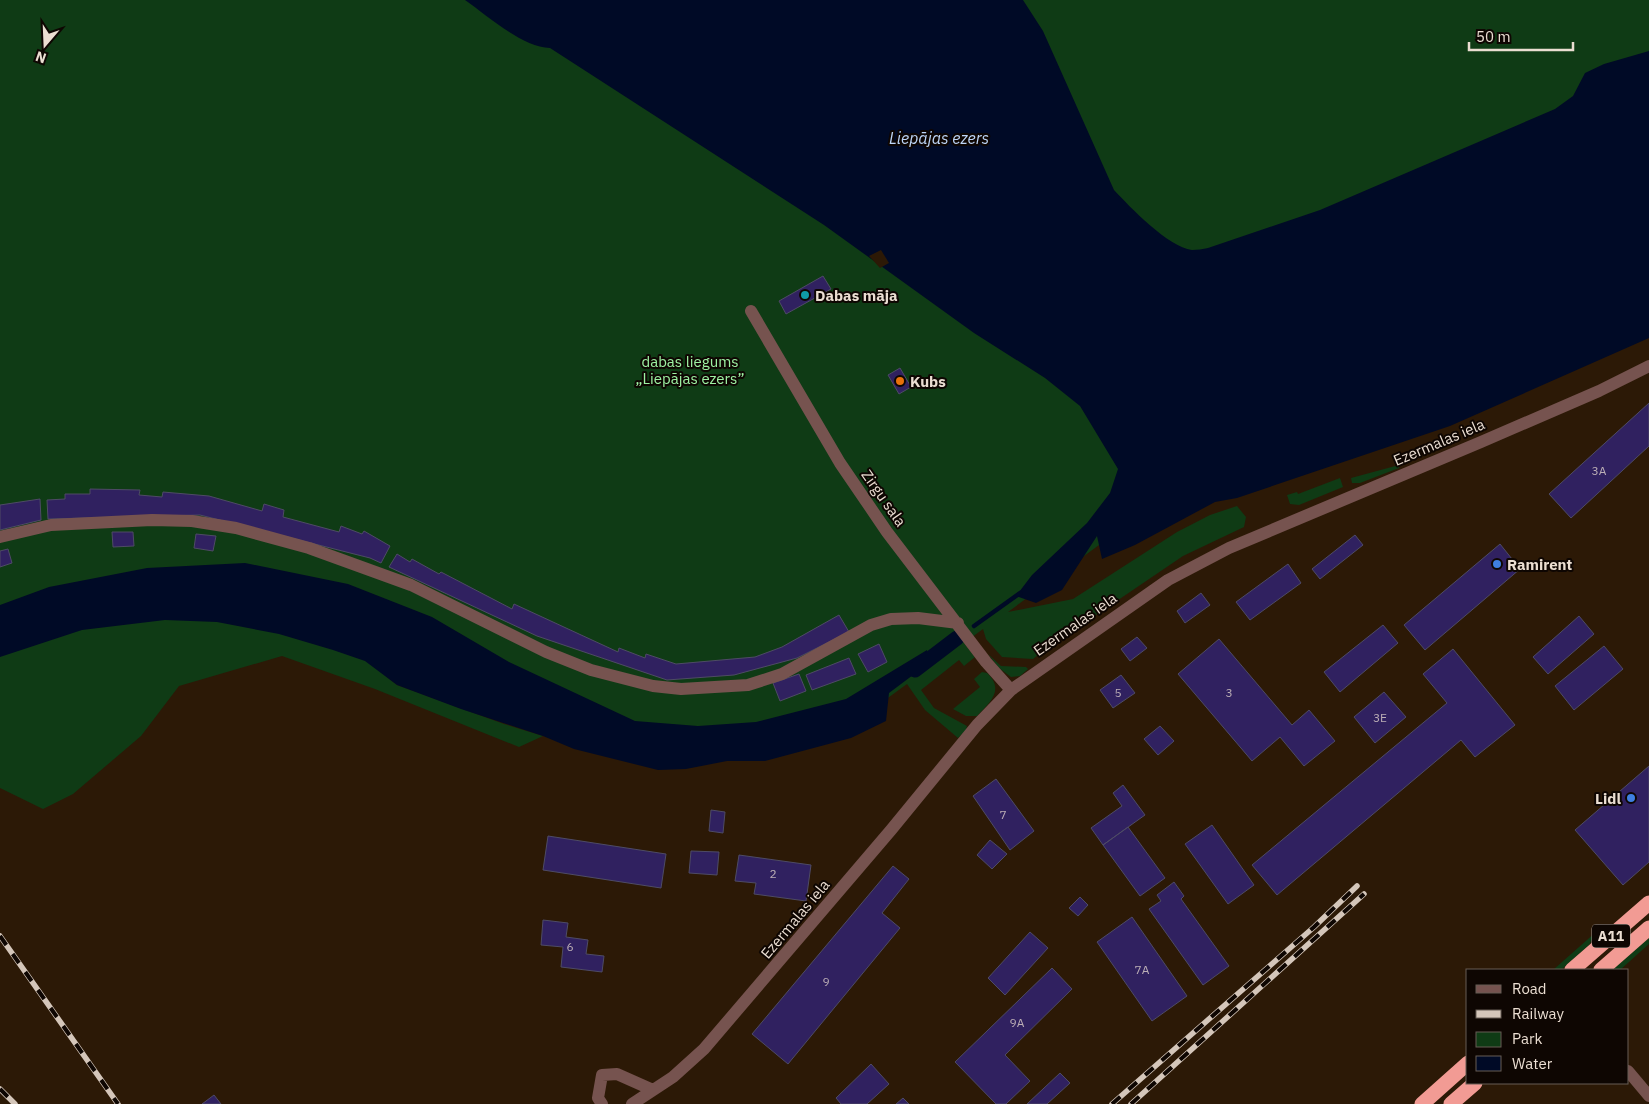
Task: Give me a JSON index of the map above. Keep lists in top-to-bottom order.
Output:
{
  "streets": {
    "highway": ["A11"],
    "street": ["Ezermalas iela", "Zirgu sala"]
  },
  "crossings": [
    ["Ezermalas iela", "Zirgu sala"]
  ],
  "water": ["Liepājas ezers"],
  "parks": ["dabas liegums „Liepājas ezers”"],
  "places": [
    "Dabas māja",
    "Kubs",
    "Ramirent",
    "Lidl"
  ],
  "house_numbers": [
    "3A",
    "5",
    "3",
    "3E",
    "7",
    "2",
    "6",
    "7A",
    "9",
    "9A"
  ],
  "legend": [
    "Road",
    "Railway",
    "Park",
    "Water"
  ],
  "scale_bar": "50 m",
  "north": "bottom"
}
